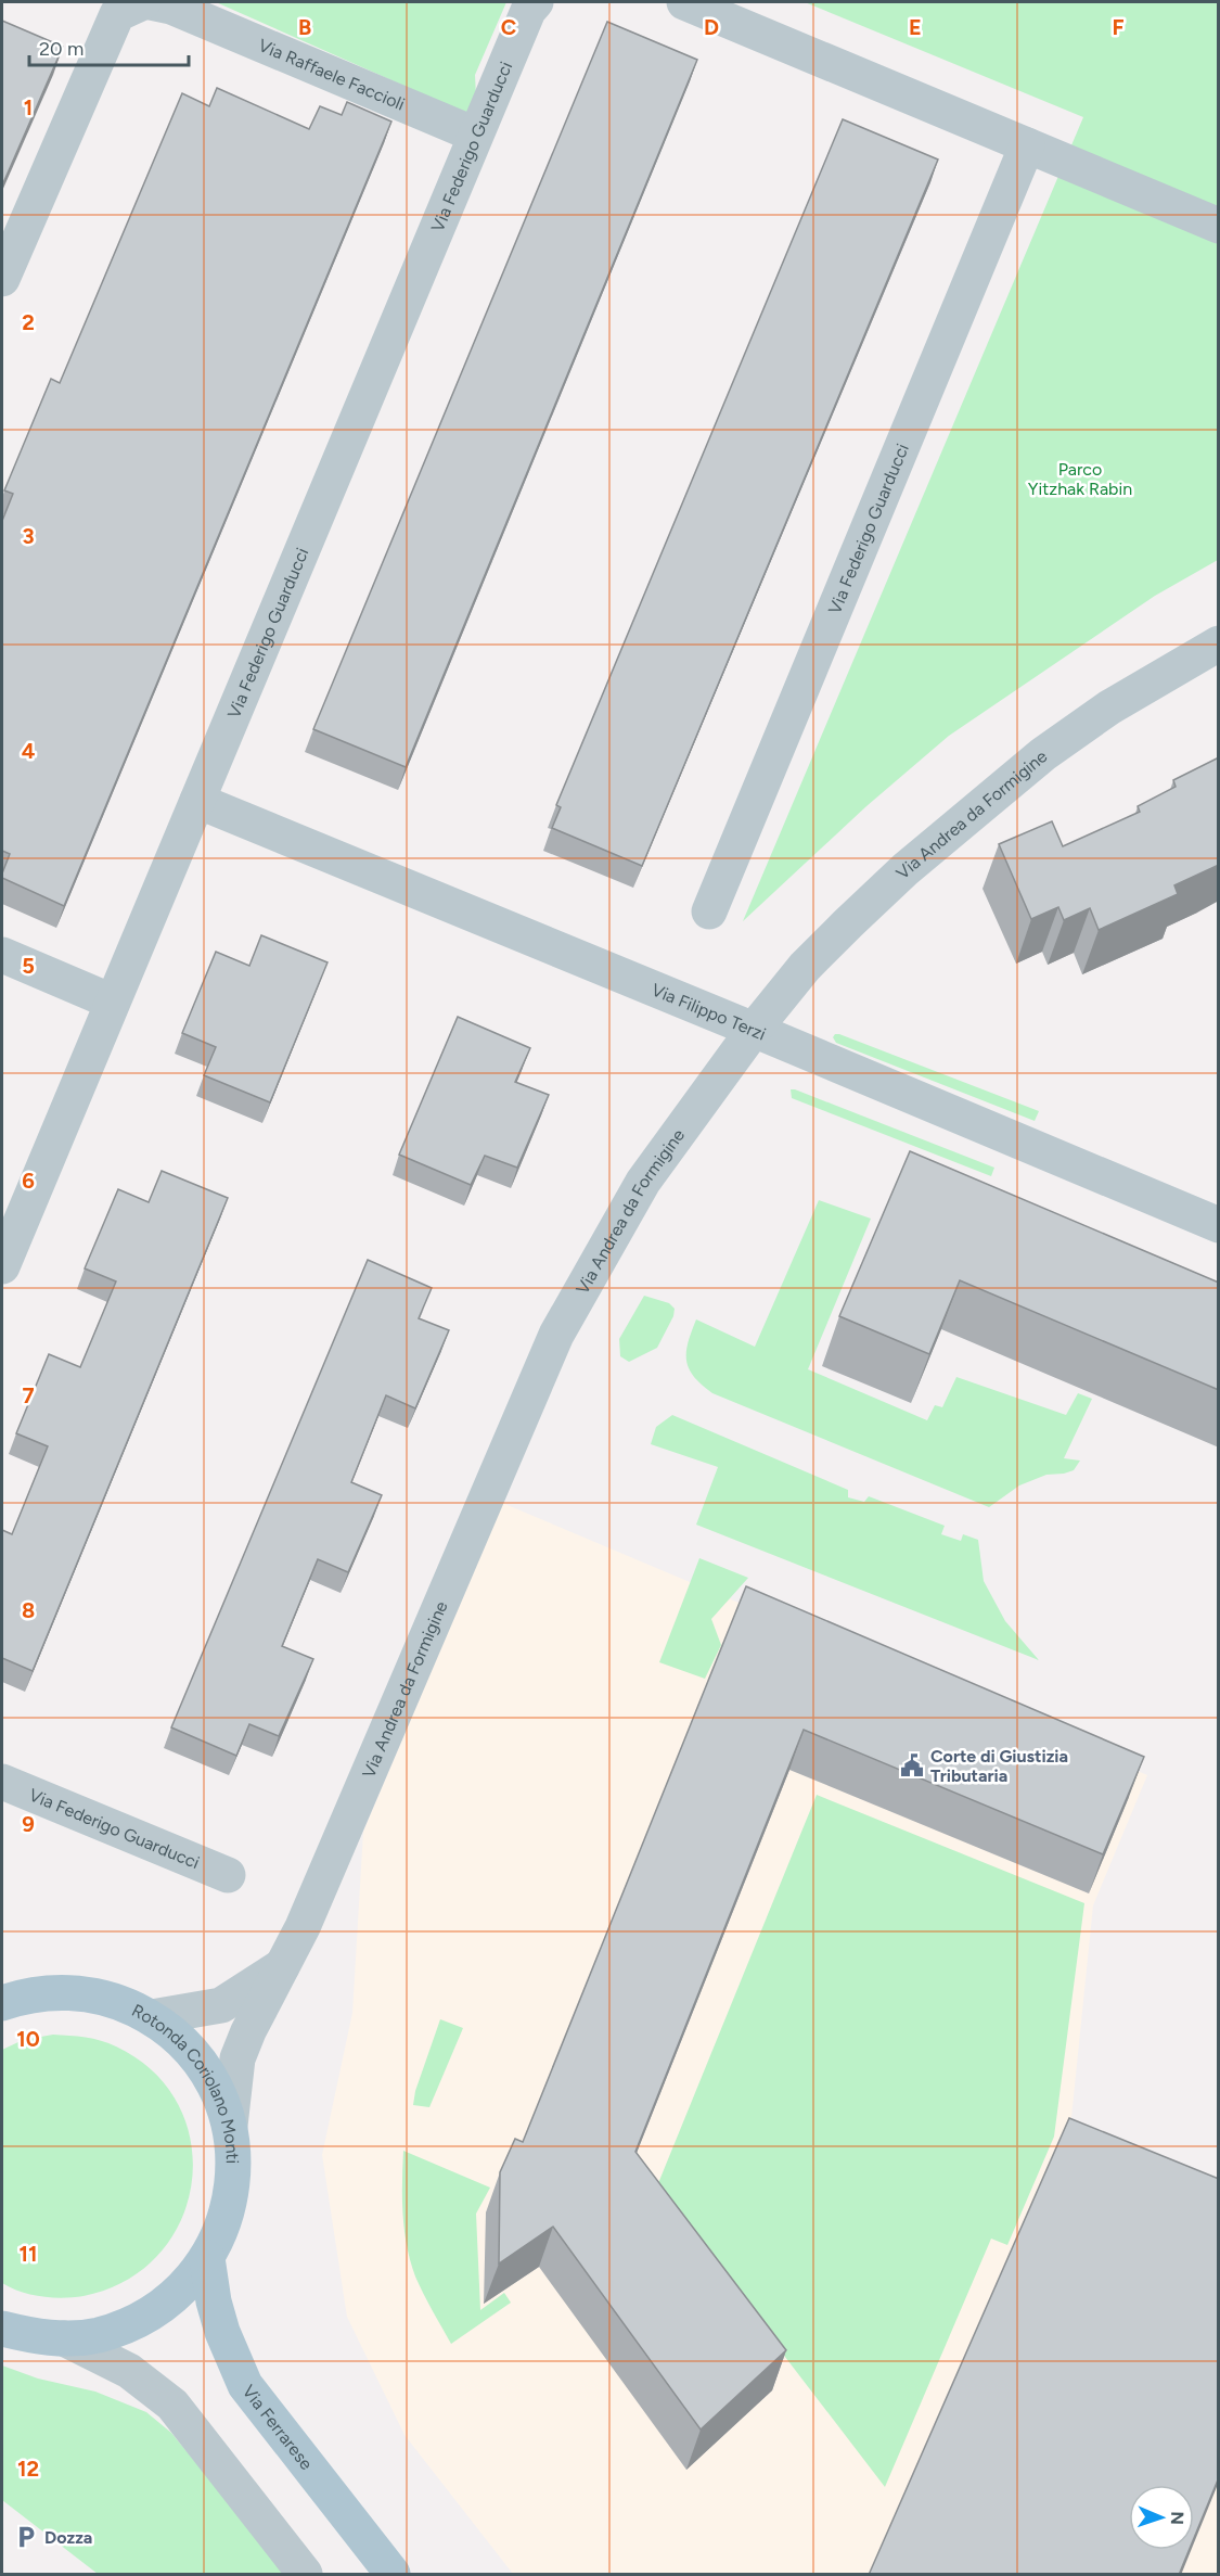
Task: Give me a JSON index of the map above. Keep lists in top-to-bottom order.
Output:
{
  "streets": {
    "main road": ["Rotonda Coriolano Monti", "Via Ferrarese"],
    "street": [
      "Via Raffaele Faccioli",
      "Via Federigo Guarducci",
      "Via Andrea da Formigine",
      "Via Filippo Terzi"
    ]
  },
  "crossings": [
    ["Via Raffaele Faccioli", "Via Federigo Guarducci"],
    ["Via Federigo Guarducci", "Via Filippo Terzi"],
    ["Via Andrea da Formigine", "Via Filippo Terzi"],
    ["Via Andrea da Formigine", "Rotonda Coriolano Monti"],
    ["Rotonda Coriolano Monti", "Via Ferrarese"]
  ],
  "parks": ["Parco Yitzhak Rabin"],
  "places": {
    "public building": ["Corte di Giustizia Tributaria"],
    "parking": ["Dozza"]
  },
  "scale_bar": "20 m",
  "north": "right",
  "grid": {
    "columns": [
      "B",
      "C",
      "D",
      "E",
      "F"
    ],
    "rows": [
      "1",
      "2",
      "3",
      "4",
      "5",
      "6",
      "7",
      "8",
      "9",
      "10",
      "11",
      "12"
    ]
  }
}
